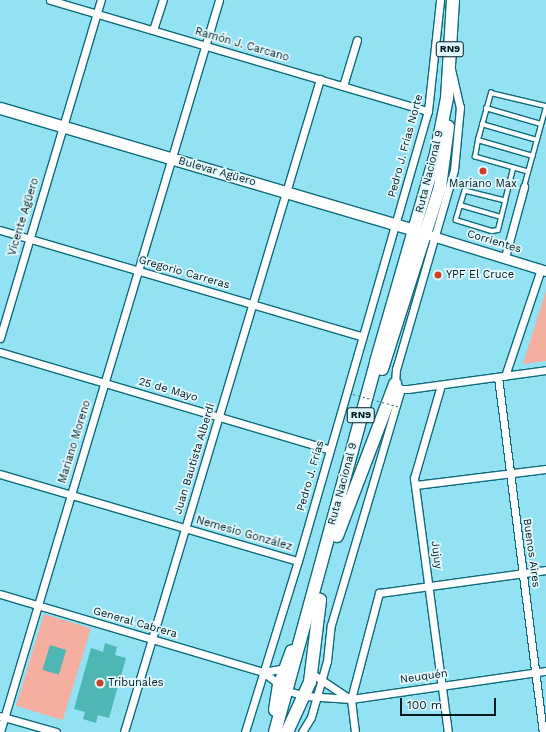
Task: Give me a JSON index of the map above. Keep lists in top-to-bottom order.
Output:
{
  "streets": {
    "highway": ["RN9", "Ruta Nacional 9"],
    "main road": ["Bulevar Agüero"],
    "street": [
      "Ramón J. Carcano",
      "Pedro J. Frías Norte",
      "Vicente Agüero",
      "Corrientes",
      "Gregorio Carreras",
      "25 de Mayo",
      "Mariano Moreno",
      "Juan Bautista Alberdi",
      "Pedro J. Frías",
      "Nemesio González",
      "Buenos Aires",
      "Jujuy",
      "General Cabrera",
      "Neuquén"
    ]
  },
  "crossings": [
    ["Ramón J. Carcano", "Pedro J. Frías Norte"],
    ["Ramón J. Carcano", "Vicente Agüero"],
    ["Ramón J. Carcano", "Mariano Moreno"],
    ["Ramón J. Carcano", "Juan Bautista Alberdi"],
    ["Pedro J. Frías Norte", "Bulevar Agüero"],
    ["Pedro J. Frías Norte", "Pedro J. Frías"],
    ["Bulevar Agüero", "Ruta Nacional 9"],
    ["Bulevar Agüero", "Vicente Agüero"],
    ["Bulevar Agüero", "Corrientes"],
    ["Bulevar Agüero", "Mariano Moreno"],
    ["Bulevar Agüero", "Juan Bautista Alberdi"],
    ["Bulevar Agüero", "Pedro J. Frías"],
    ["Ruta Nacional 9", "Corrientes"],
    ["Ruta Nacional 9", "Neuquén"],
    ["Vicente Agüero", "Gregorio Carreras"],
    ["Gregorio Carreras", "Mariano Moreno"],
    ["Gregorio Carreras", "Juan Bautista Alberdi"],
    ["Gregorio Carreras", "Pedro J. Frías"],
    ["25 de Mayo", "Mariano Moreno"],
    ["25 de Mayo", "Juan Bautista Alberdi"],
    ["25 de Mayo", "Pedro J. Frías"],
    ["Mariano Moreno", "Nemesio González"],
    ["Mariano Moreno", "General Cabrera"],
    ["Juan Bautista Alberdi", "Nemesio González"],
    ["Juan Bautista Alberdi", "General Cabrera"],
    ["Pedro J. Frías", "Nemesio González"],
    ["Pedro J. Frías", "General Cabrera"],
    ["Buenos Aires", "Neuquén"],
    ["Jujuy", "Neuquén"]
  ],
  "places": ["Mariano Max", "YPF El Cruce", "Tribunales"],
  "scale_bar": "100 m"
}
